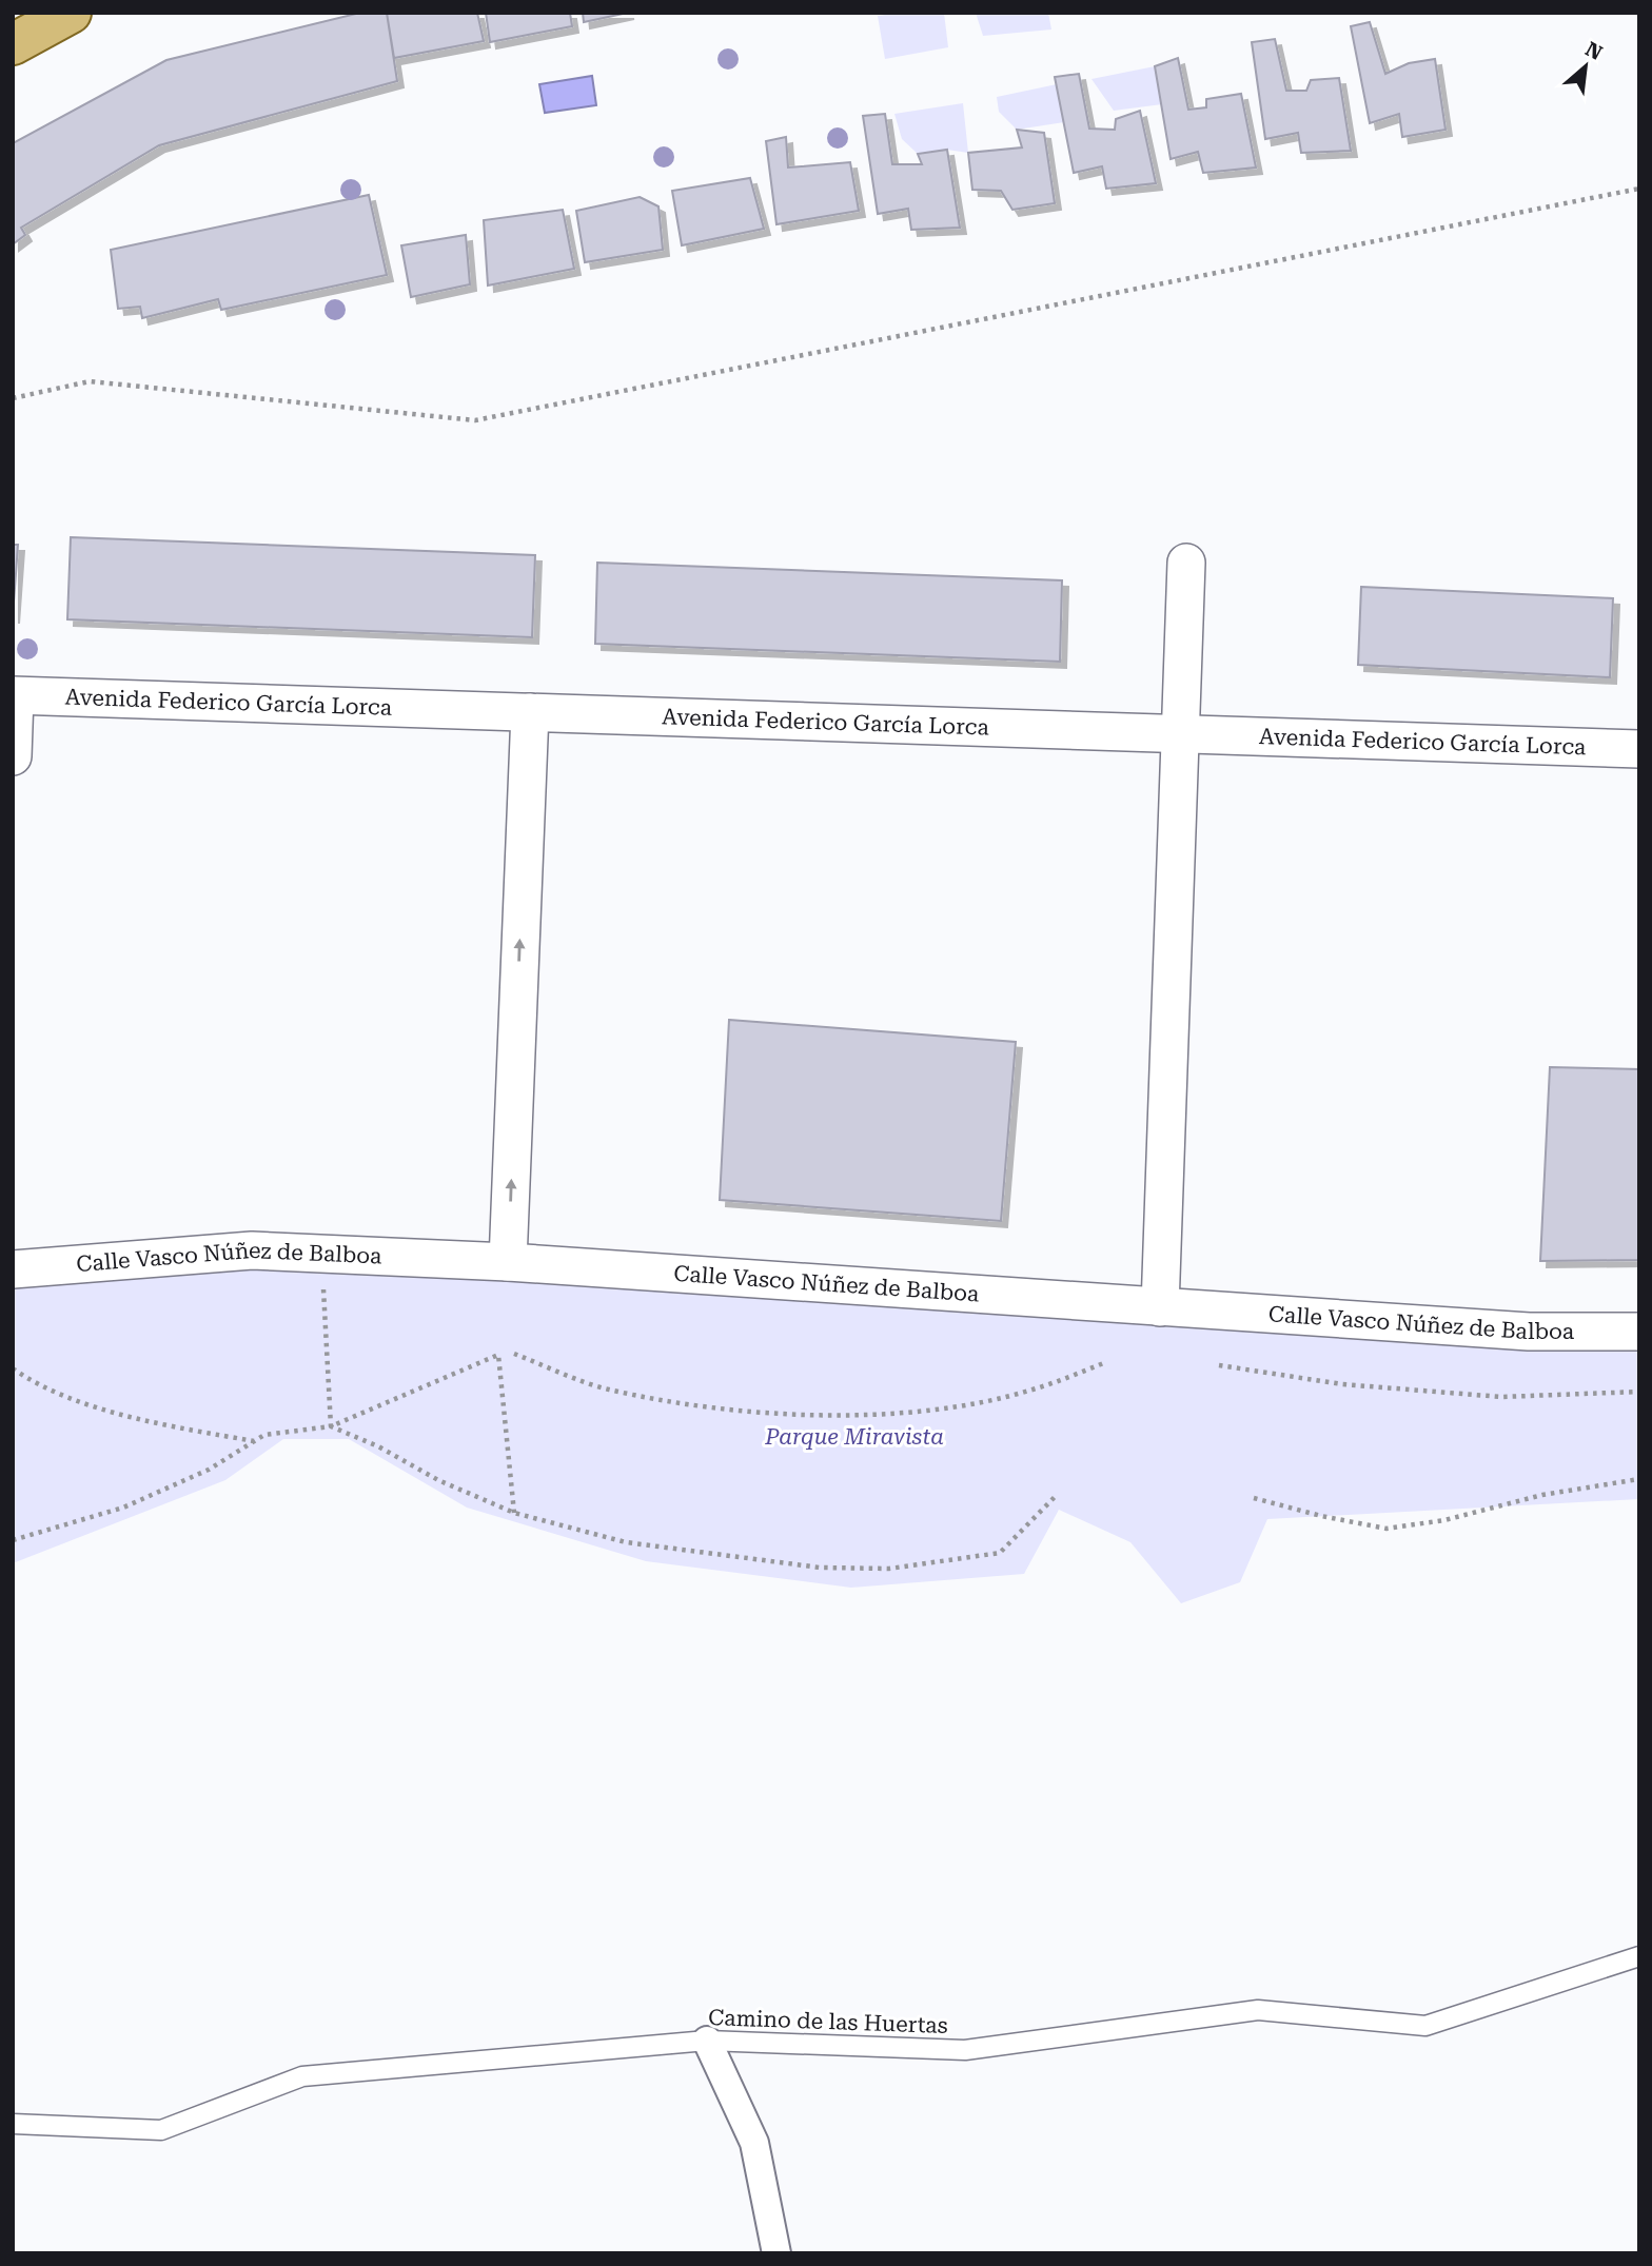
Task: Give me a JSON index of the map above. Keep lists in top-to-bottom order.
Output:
{
  "streets": {
    "street": ["Avenida Federico García Lorca", "Calle Vasco Núñez de Balboa"],
    "lane": ["Camino de las Huertas"]
  },
  "parks": ["Parque Miravista"],
  "north": "top right"
}
